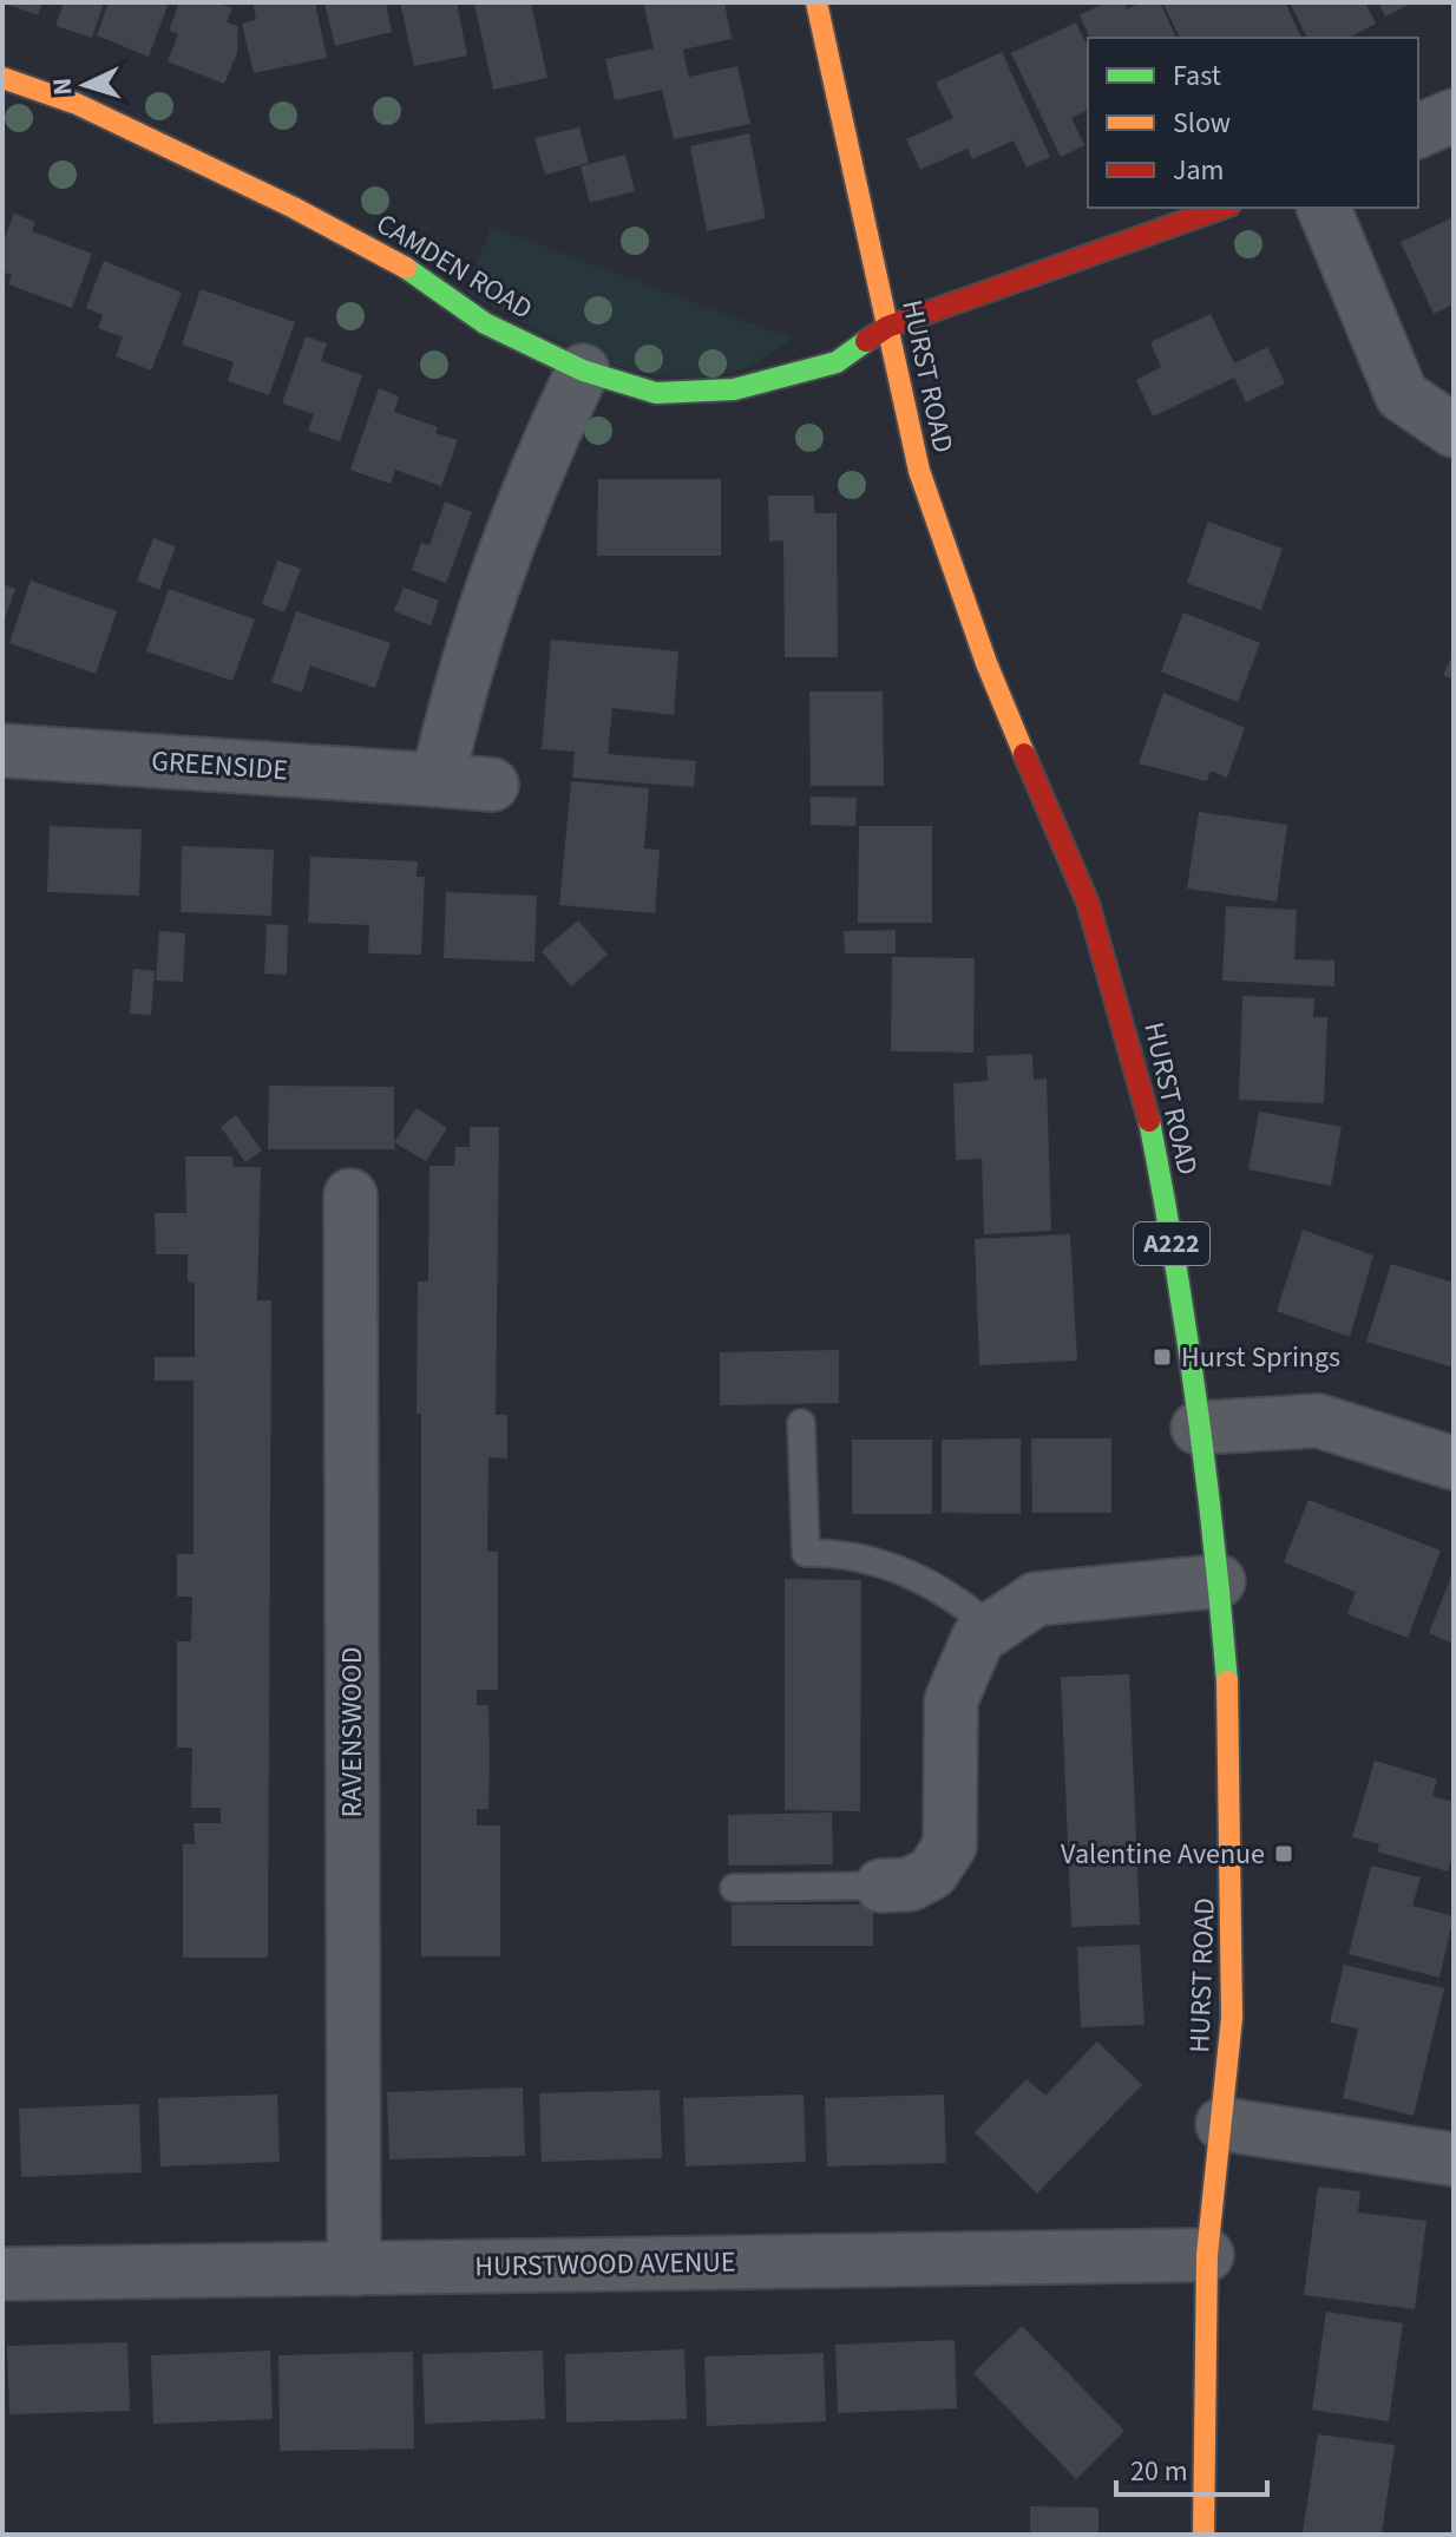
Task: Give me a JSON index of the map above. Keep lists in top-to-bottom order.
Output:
{
  "streets": {
    "main road": ["CAMDEN ROAD", "HURST ROAD", "A222"],
    "street": ["GREENSIDE", "RAVENSWOOD", "HURSTWOOD AVENUE"]
  },
  "crossings": [
    ["CAMDEN ROAD", "HURST ROAD"],
    ["HURST ROAD", "HURSTWOOD AVENUE"],
    ["RAVENSWOOD", "HURSTWOOD AVENUE"]
  ],
  "places": {
    "transit": ["Hurst Springs", "Valentine Avenue"]
  },
  "legend": ["Fast", "Slow", "Jam"],
  "scale_bar": "20 m",
  "north": "left"
}
